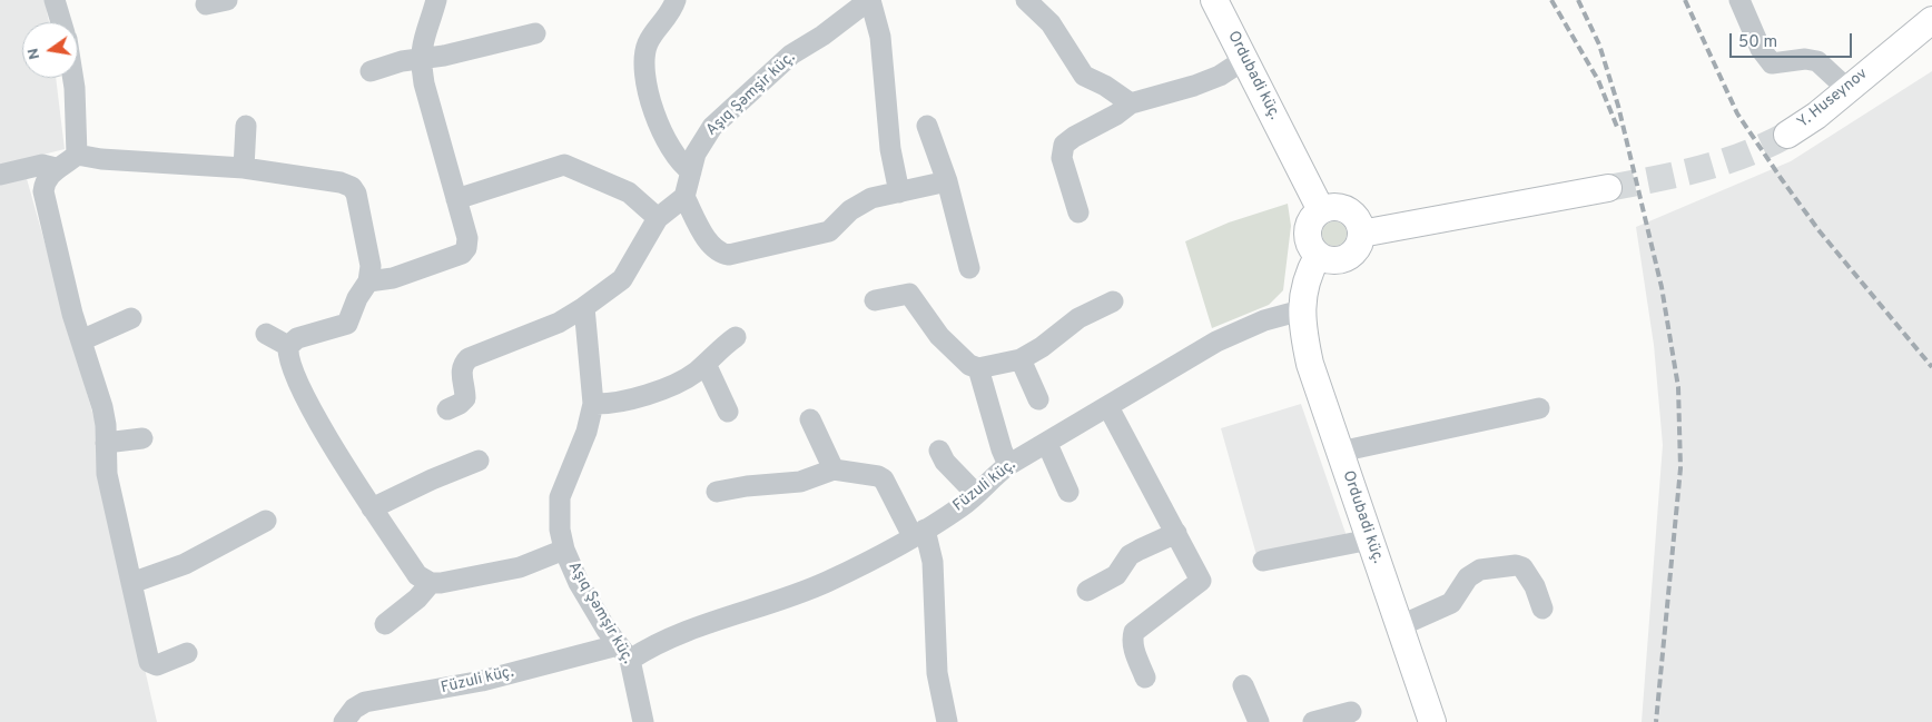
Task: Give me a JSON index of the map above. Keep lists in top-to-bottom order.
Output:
{
  "streets": {
    "main road": ["Ordubadi küç.", "Y. Huseynov"],
    "street": ["Aşıq Şəmşir küç.", "Füzuli küç."]
  },
  "crossings": [
    ["Ordubadi küç.", "Füzuli küç."],
    ["Aşıq Şəmşir küç.", "Füzuli küç."]
  ],
  "scale_bar": "50 m",
  "north": "left"
}
